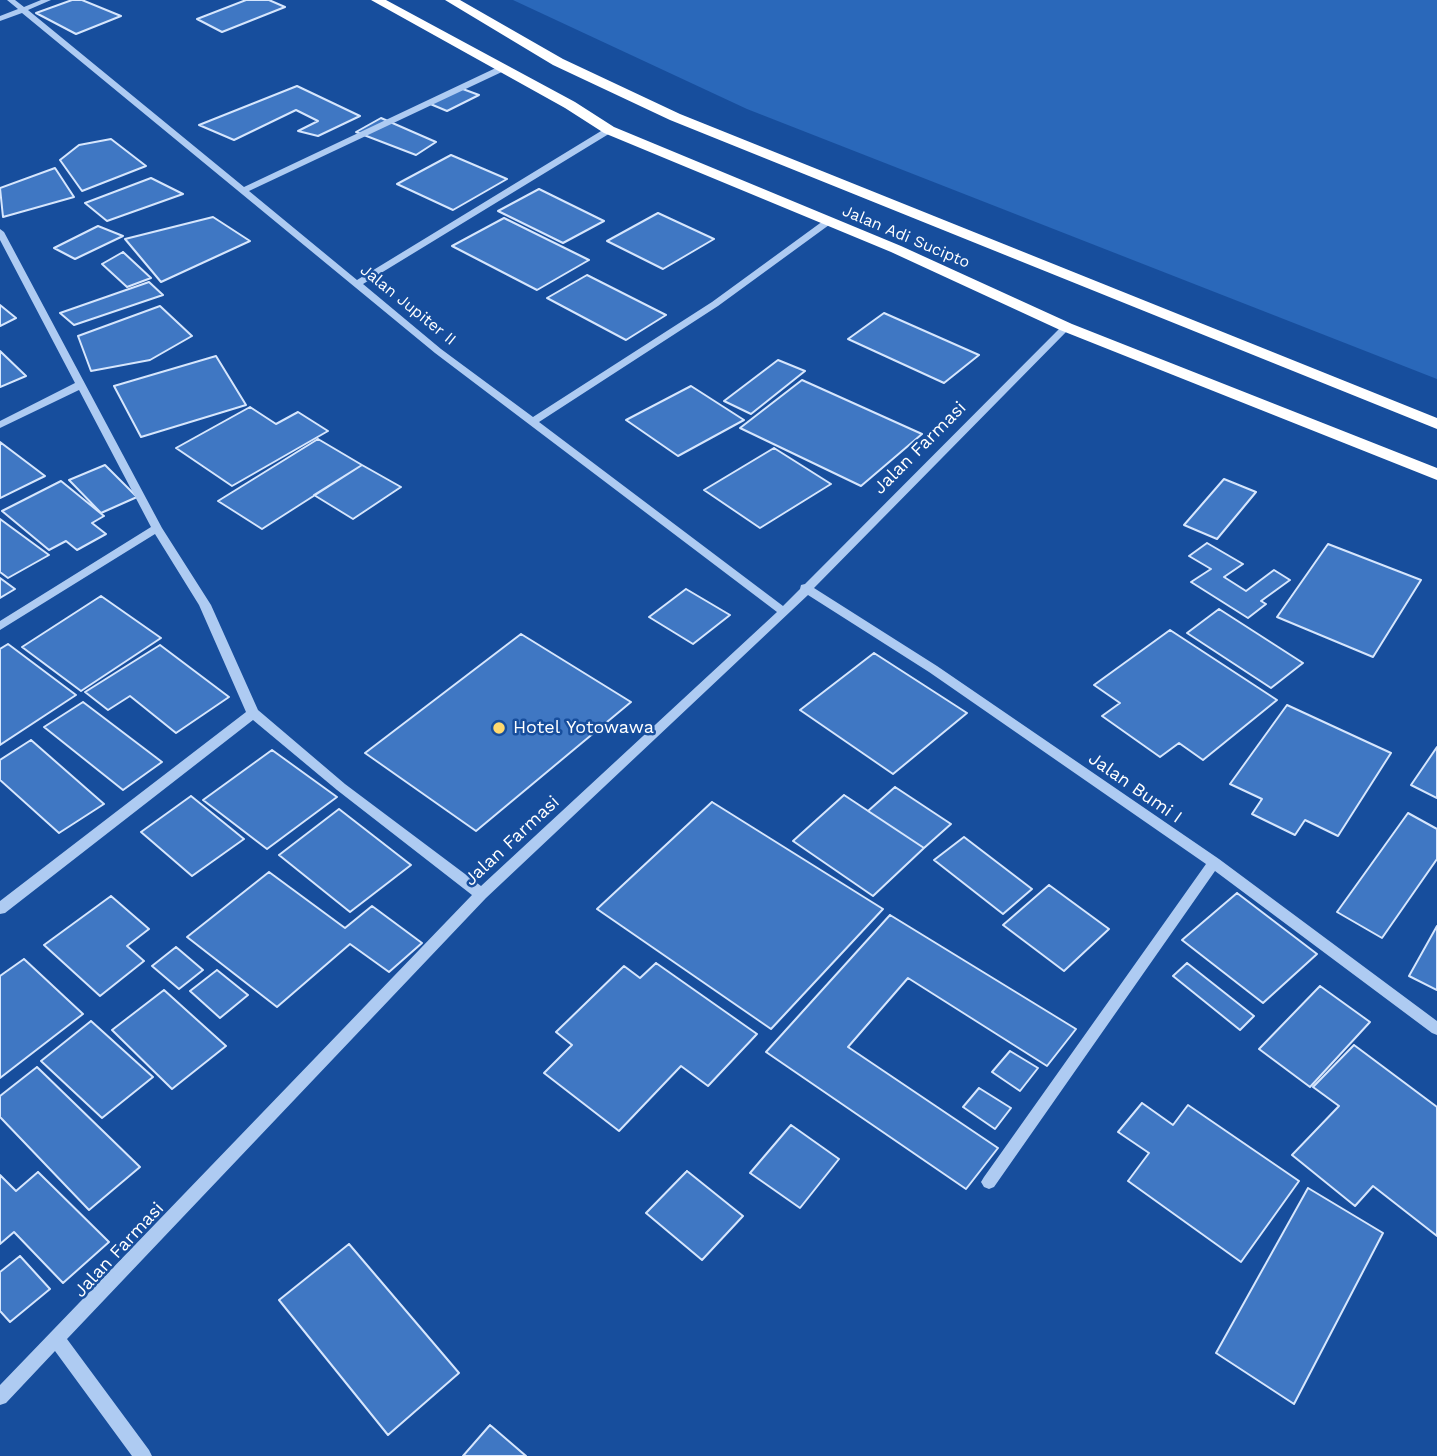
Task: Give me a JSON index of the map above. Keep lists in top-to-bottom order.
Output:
{
  "streets": {
    "highway": ["Jalan Adi Sucipto"],
    "street": ["Jalan Jupiter II", "Jalan Farmasi", "Jalan Bumi I"]
  },
  "crossings": [
    ["Jalan Adi Sucipto", "Jalan Farmasi"],
    ["Jalan Jupiter II", "Jalan Farmasi"],
    ["Jalan Farmasi", "Jalan Bumi I"]
  ],
  "places": ["Hotel Yotowawa"]
}
